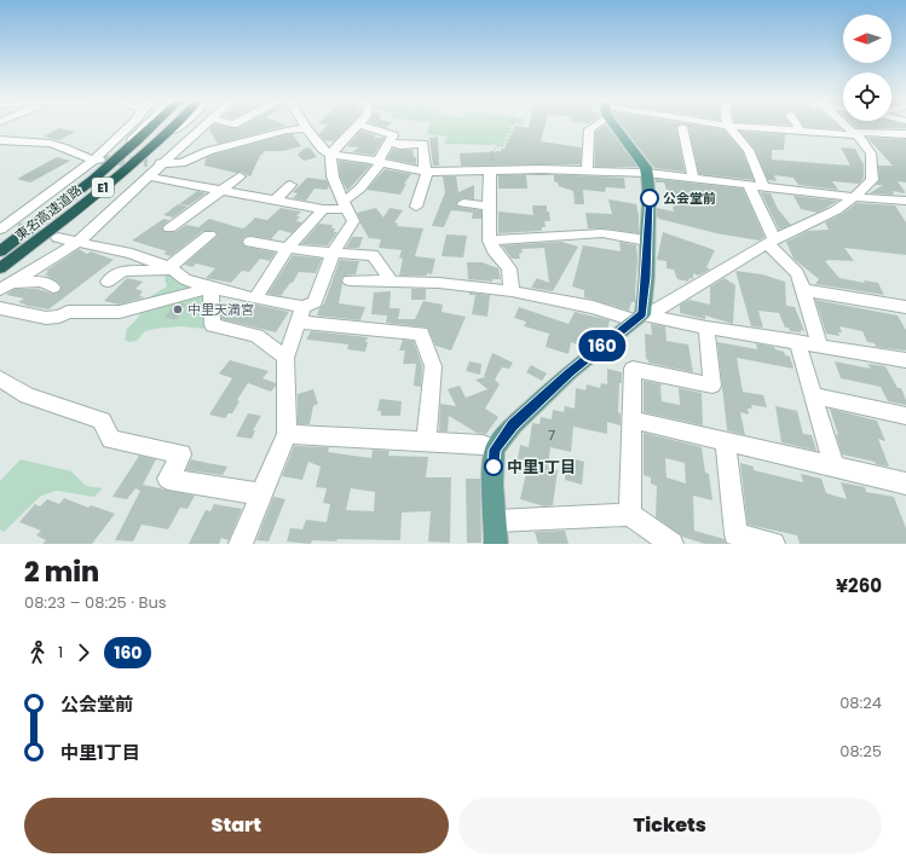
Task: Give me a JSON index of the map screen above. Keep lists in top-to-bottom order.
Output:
{
  "streets": {
    "highway": ["E1", "東名高速道路"]
  },
  "places": ["公会堂前", "中里天満宮", "中里1丁目"],
  "lines": ["bus line 160"],
  "house_numbers": ["7"],
  "north": "left",
  "page": {
    "on_map": "160",
    "heading": ["2 min", "08:23 – 08:25 · Bus", "¥260"],
    "legs": ["1", "160"],
    "list": [
      {
        "name": "公会堂前",
        "value": "08:24"
      },
      {
        "name": "中里1丁目",
        "value": "08:25"
      }
    ],
    "buttons": ["Start", "Tickets"]
  }
}
